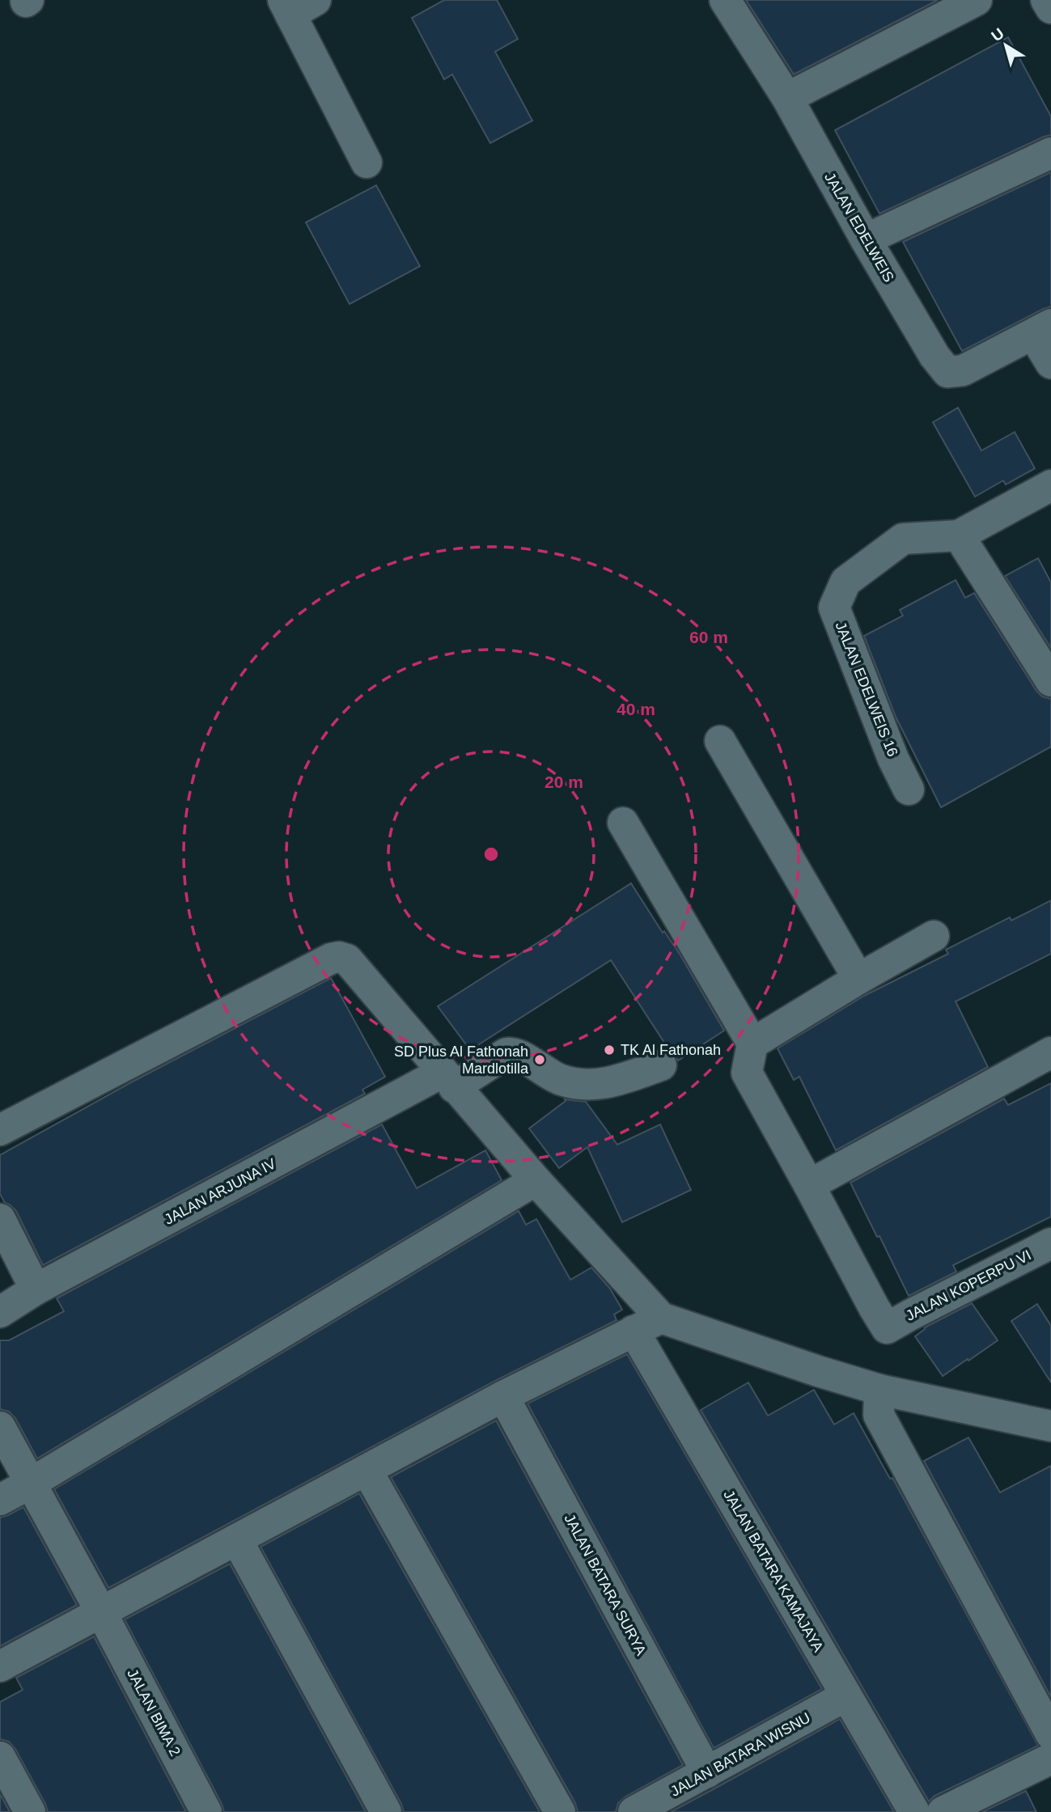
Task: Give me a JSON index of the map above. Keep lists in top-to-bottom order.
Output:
{
  "streets": {
    "street": [
      "JALAN EDELWEIS",
      "JALAN EDELWEIS 16",
      "JALAN ARJUNA IV",
      "JALAN KOPERPU VI",
      "JALAN BATARA KAMAJAYA",
      "JALAN BATARA SURYA",
      "JALAN BIMA 2",
      "JALAN BATARA WISNU"
    ]
  },
  "crossings": [
    ["JALAN BATARA KAMAJAYA", "JALAN BATARA WISNU"],
    ["JALAN BATARA SURYA", "JALAN BATARA WISNU"]
  ],
  "places": ["TK Al Fathonah", "SD Plus Al Fathonah Mardlotilla"],
  "north": "top left",
  "rings": ["60 m", "40 m", "20 m"]
}
